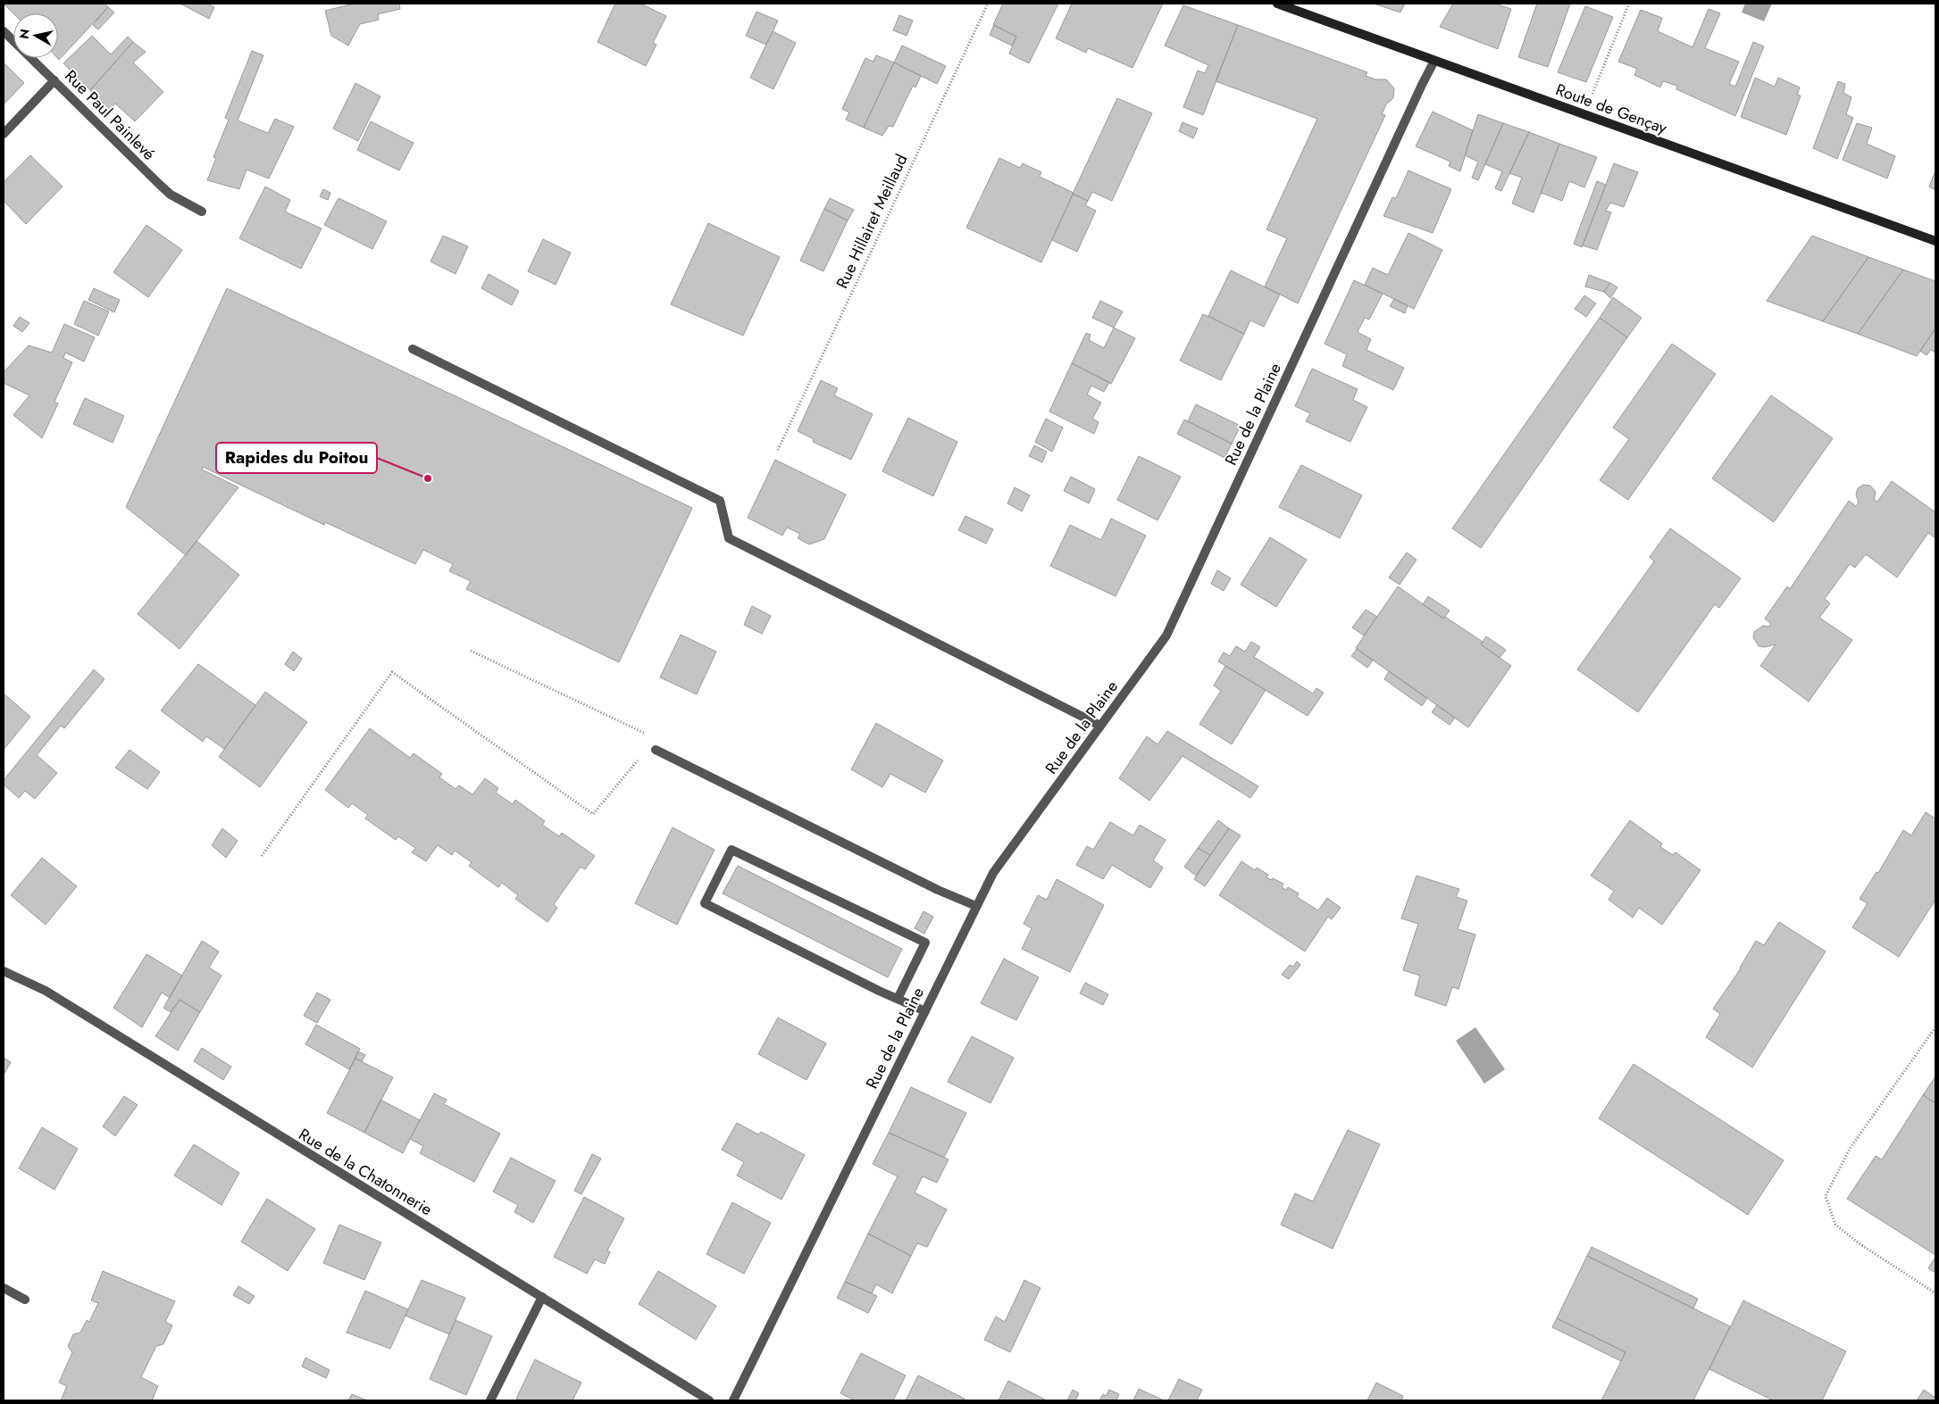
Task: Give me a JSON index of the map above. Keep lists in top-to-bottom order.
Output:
{
  "streets": {
    "main road": ["Route de Gençay"],
    "street": ["Rue Paul Painlevé", "Rue de la Plaine", "Rue de la Chatonnerie"],
    "path": ["Rue Hillairet Meillaud"]
  },
  "crossings": [
    ["Route de Gençay", "Rue de la Plaine"]
  ],
  "places": ["Rapides du Poitou"],
  "north": "left"
}
